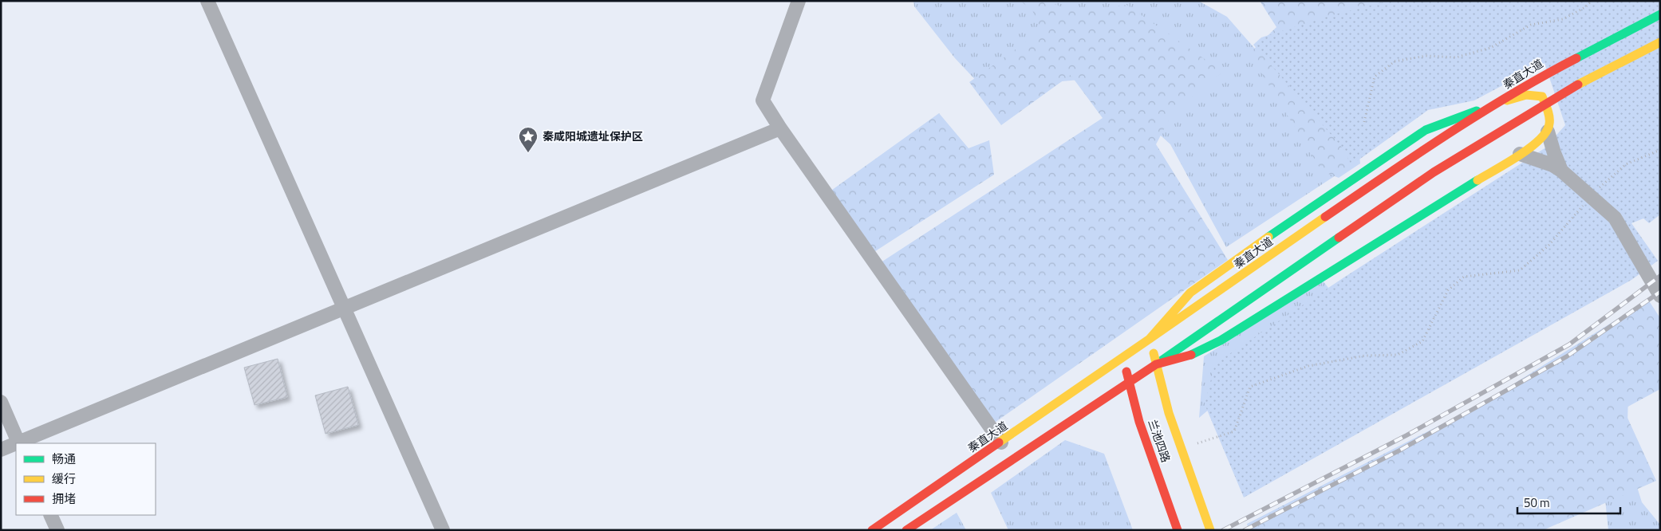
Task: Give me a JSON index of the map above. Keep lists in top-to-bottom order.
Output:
{
  "streets": {
    "street": ["秦直大道", "兰池四路"]
  },
  "crossings": [
    ["秦直大道", "兰池四路"]
  ],
  "places": {
    "place": ["秦咸阳城遗址保护区"]
  },
  "legend": ["畅通", "缓行", "拥堵"],
  "scale_bar": "50 m"
}
